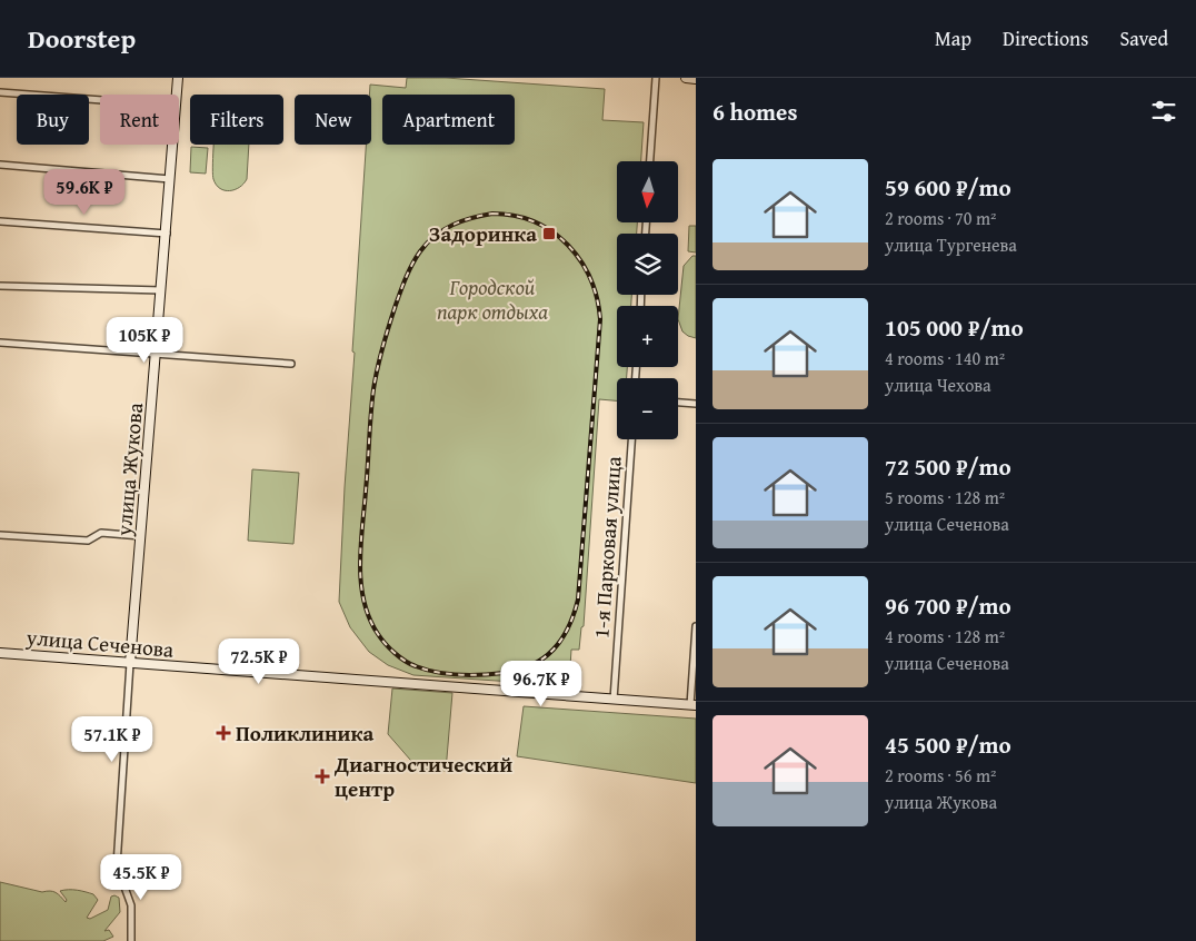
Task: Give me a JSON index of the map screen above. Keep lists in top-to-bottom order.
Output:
{
  "streets": {
    "main road": ["улица Жукова", "улица Сеченова"],
    "street": ["1-я Парковая улица"]
  },
  "crossings": [
    ["улица Жукова", "улица Сеченова"],
    ["1-я Парковая улица", "улица Сеченова"]
  ],
  "parks": ["Городской парк отдыха"],
  "places": {
    "transit": ["Задоринка"],
    "health": ["Поликлиника", "Диагностический центр"]
  },
  "north": "bottom",
  "page": {
    "header": "Doorstep",
    "nav": ["Map", "Directions", "Saved"],
    "heading": "6 homes",
    "chip": [
      "Buy",
      "Rent",
      "Filters",
      "New",
      "Apartment"
    ],
    "list": [
      {
        "name": "59 600 ₽/mo",
        "note": "2 rooms · 70 m² · улица Тургенева"
      },
      {
        "name": "105 000 ₽/mo",
        "note": "4 rooms · 140 m² · улица Чехова"
      },
      {
        "name": "72 500 ₽/mo",
        "note": "5 rooms · 128 m² · улица Сеченова"
      },
      {
        "name": "96 700 ₽/mo",
        "note": "4 rooms · 128 m² · улица Сеченова"
      },
      {
        "name": "45 500 ₽/mo",
        "note": "2 rooms · 56 m² · улица Жукова"
      }
    ],
    "map_buttons": ["+", "−"],
    "price": [
      "59.6K ₽",
      "105K ₽",
      "72.5K ₽",
      "96.7K ₽",
      "57.1K ₽",
      "45.5K ₽"
    ]
  }
}
